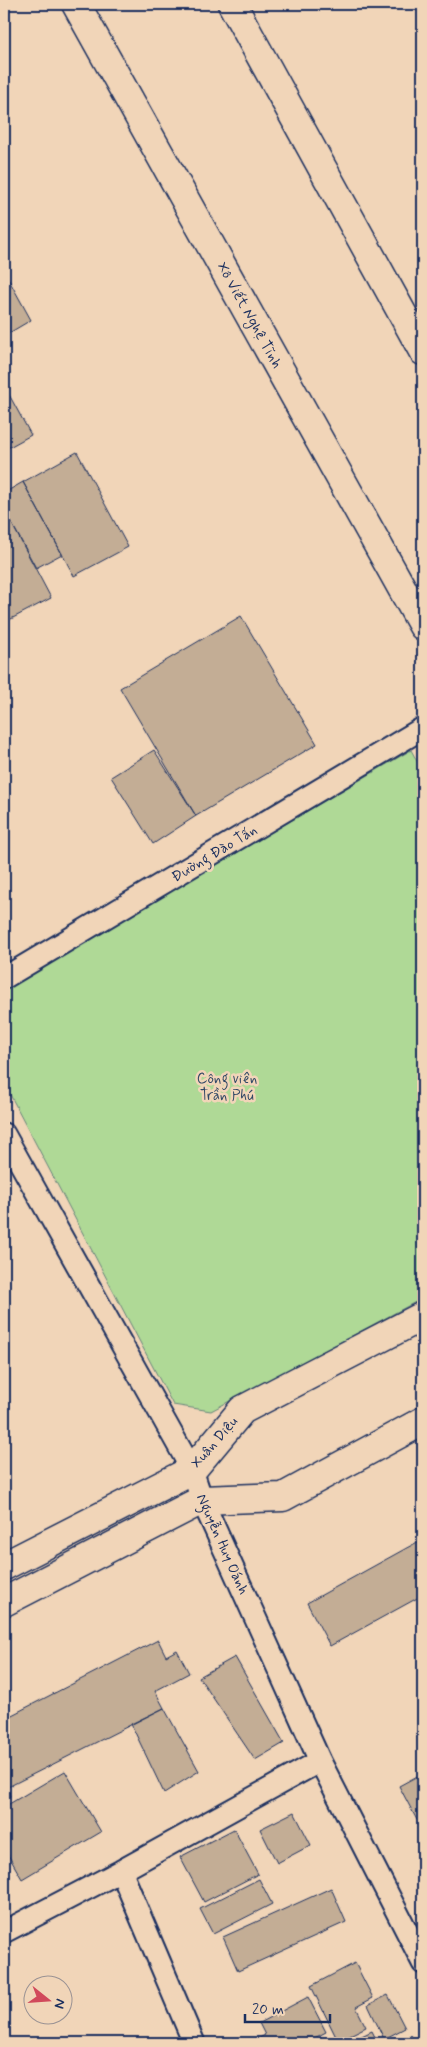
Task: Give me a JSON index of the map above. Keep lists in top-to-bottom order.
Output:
{
  "streets": {
    "street": [
      "Xô Viết Nghệ Tĩnh",
      "Đường Đào Tấn",
      "Xuân Diệu",
      "Nguyễn Huy Oánh"
    ]
  },
  "crossings": [
    ["Xuân Diệu", "Nguyễn Huy Oánh"]
  ],
  "parks": ["Công viên Trần Phú"],
  "scale_bar": "20 m",
  "north": "right"
}
